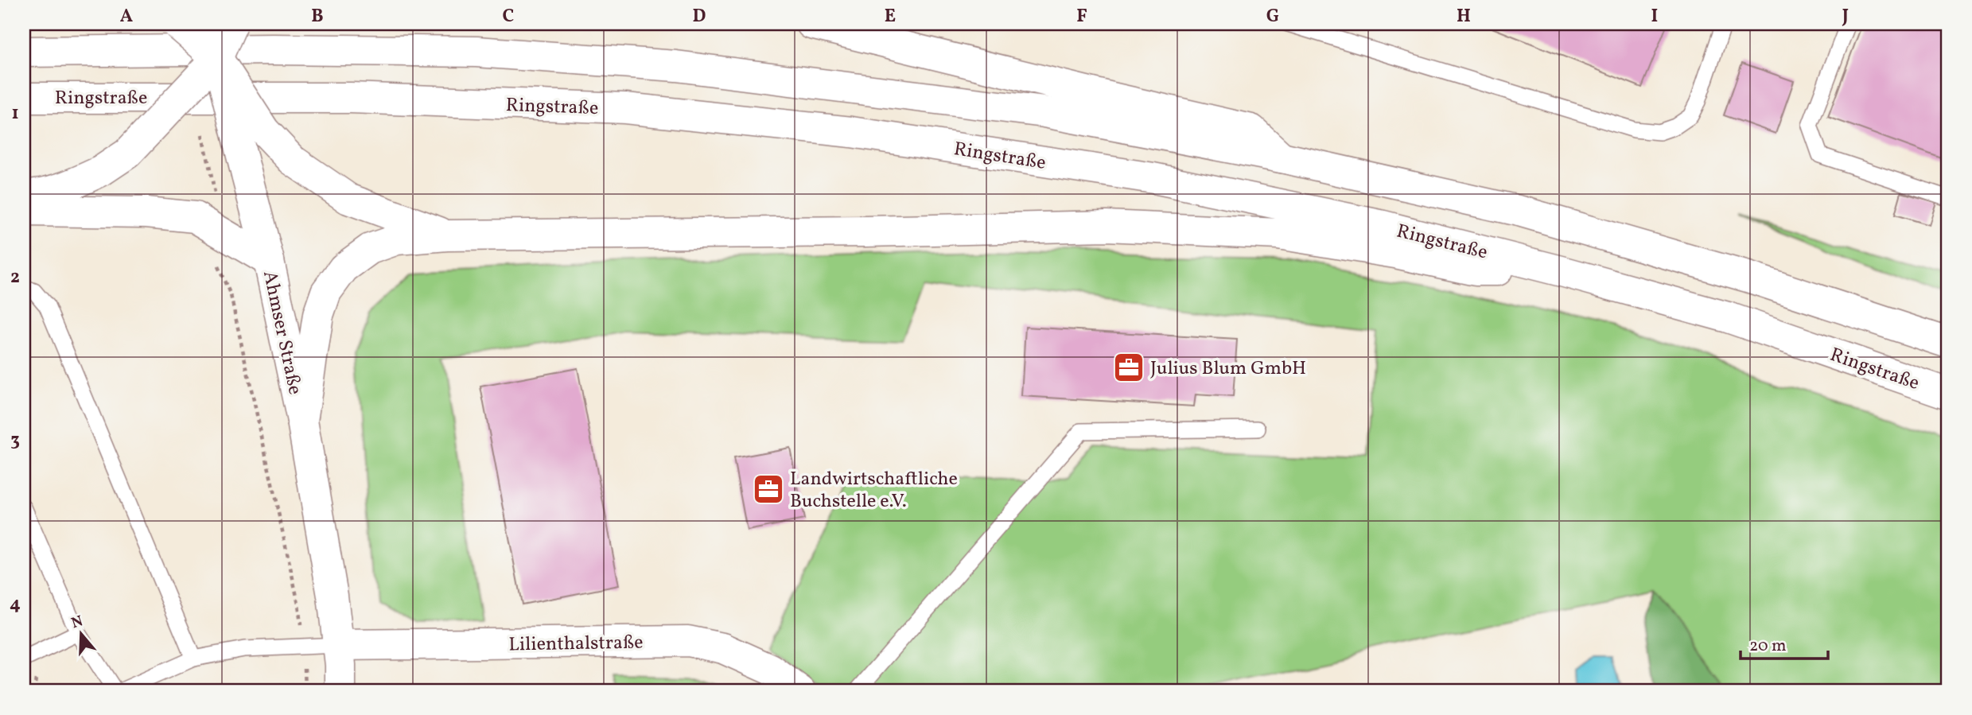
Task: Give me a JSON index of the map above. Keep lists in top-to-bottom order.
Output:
{
  "streets": {
    "main road": ["Ringstraße", "Ahmser Straße", "Lilienthalstraße"]
  },
  "crossings": [
    ["Ahmser Straße", "Lilienthalstraße"]
  ],
  "places": {
    "office": ["Julius Blum GmbH", "Landwirtschaftliche Buchstelle e.V."]
  },
  "scale_bar": "20 m",
  "north": "top",
  "grid": {
    "columns": [
      "A",
      "B",
      "C",
      "D",
      "E",
      "F",
      "G",
      "H",
      "I",
      "J"
    ],
    "rows": [
      "1",
      "2",
      "3",
      "4"
    ]
  }
}
